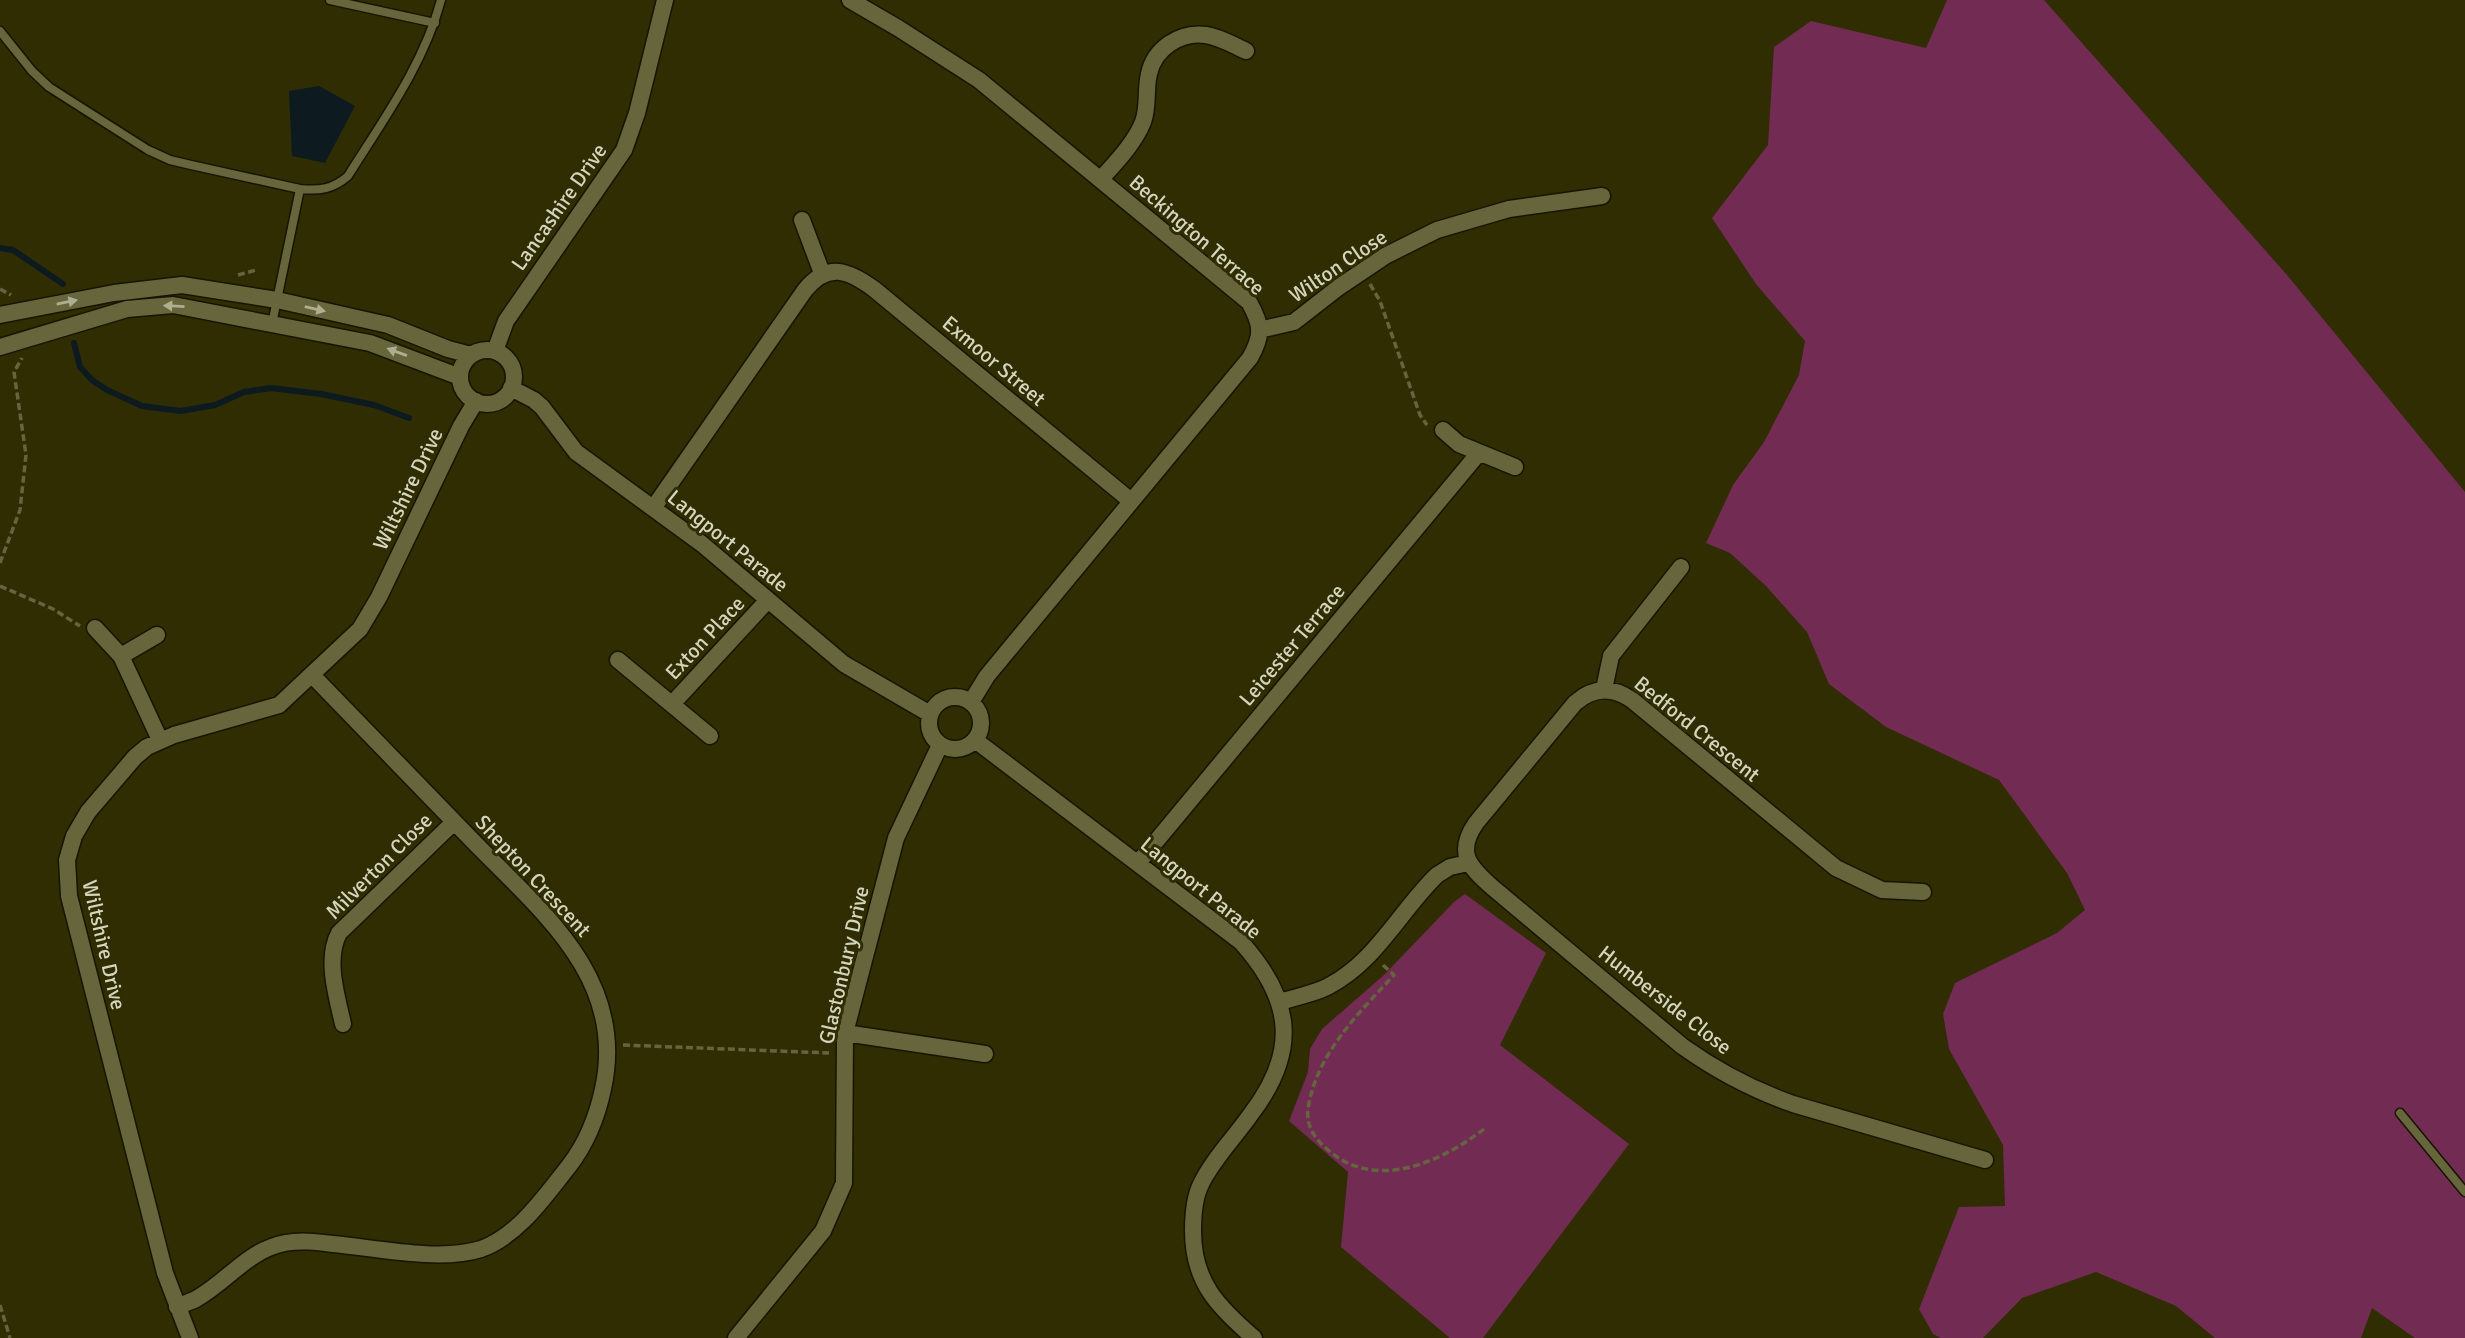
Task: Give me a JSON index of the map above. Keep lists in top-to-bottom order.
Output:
{
  "streets": {
    "street": [
      "Lancashire Drive",
      "Beckington Terrace",
      "Wilton Close",
      "Exmoor Street",
      "Wiltshire Drive",
      "Langport Parade",
      "Exton Place",
      "Leicester Terrace",
      "Bedford Crescent",
      "Milverton Close",
      "Shepton Crescent",
      "Glastonbury Drive",
      "Humberside Close"
    ]
  },
  "crossings": [
    ["Lancashire Drive", "Wiltshire Drive"],
    ["Lancashire Drive", "Langport Parade"],
    ["Beckington Terrace", "Wilton Close"],
    ["Beckington Terrace", "Exmoor Street"],
    ["Beckington Terrace", "Langport Parade"],
    ["Beckington Terrace", "Glastonbury Drive"],
    ["Wiltshire Drive", "Langport Parade"],
    ["Wiltshire Drive", "Shepton Crescent"],
    ["Langport Parade", "Exton Place"],
    ["Langport Parade", "Leicester Terrace"],
    ["Langport Parade", "Glastonbury Drive"],
    ["Bedford Crescent", "Humberside Close"],
    ["Milverton Close", "Shepton Crescent"]
  ]
}
